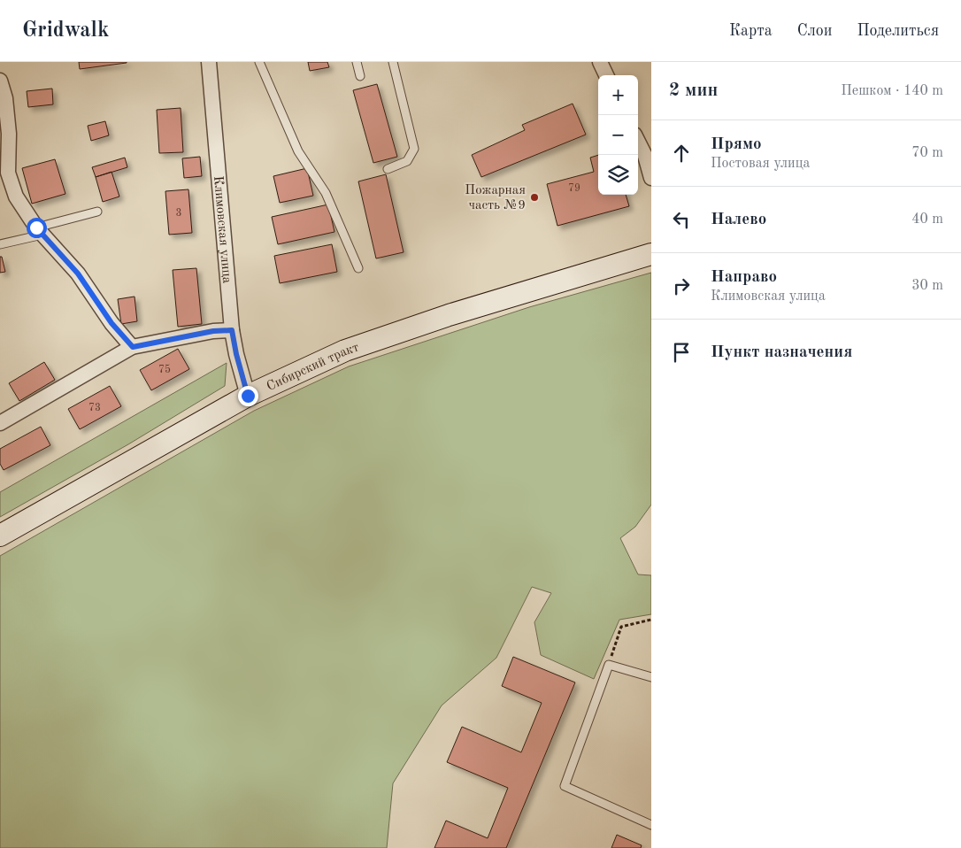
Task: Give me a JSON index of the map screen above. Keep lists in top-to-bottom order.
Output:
{
  "streets": {
    "main road": ["Сибирский тракт"],
    "street": ["Климовская улица"]
  },
  "crossings": [
    ["Климовская улица", "Сибирский тракт"]
  ],
  "places": ["Пожарная часть №9"],
  "house_numbers": [
    "79",
    "3",
    "75",
    "73"
  ],
  "page": {
    "header": "Gridwalk",
    "nav": ["Карта", "Слои", "Поделиться"],
    "heading": ["2 мин", "Пешком · 140 m"],
    "map_buttons": ["+", "−"],
    "list": [
      ["Прямо", "Постовая улица", "70 m"],
      ["Налево", "40 m"],
      ["Направо", "Климовская улица", "30 m"],
      "Пункт назначения"
    ]
  }
}
